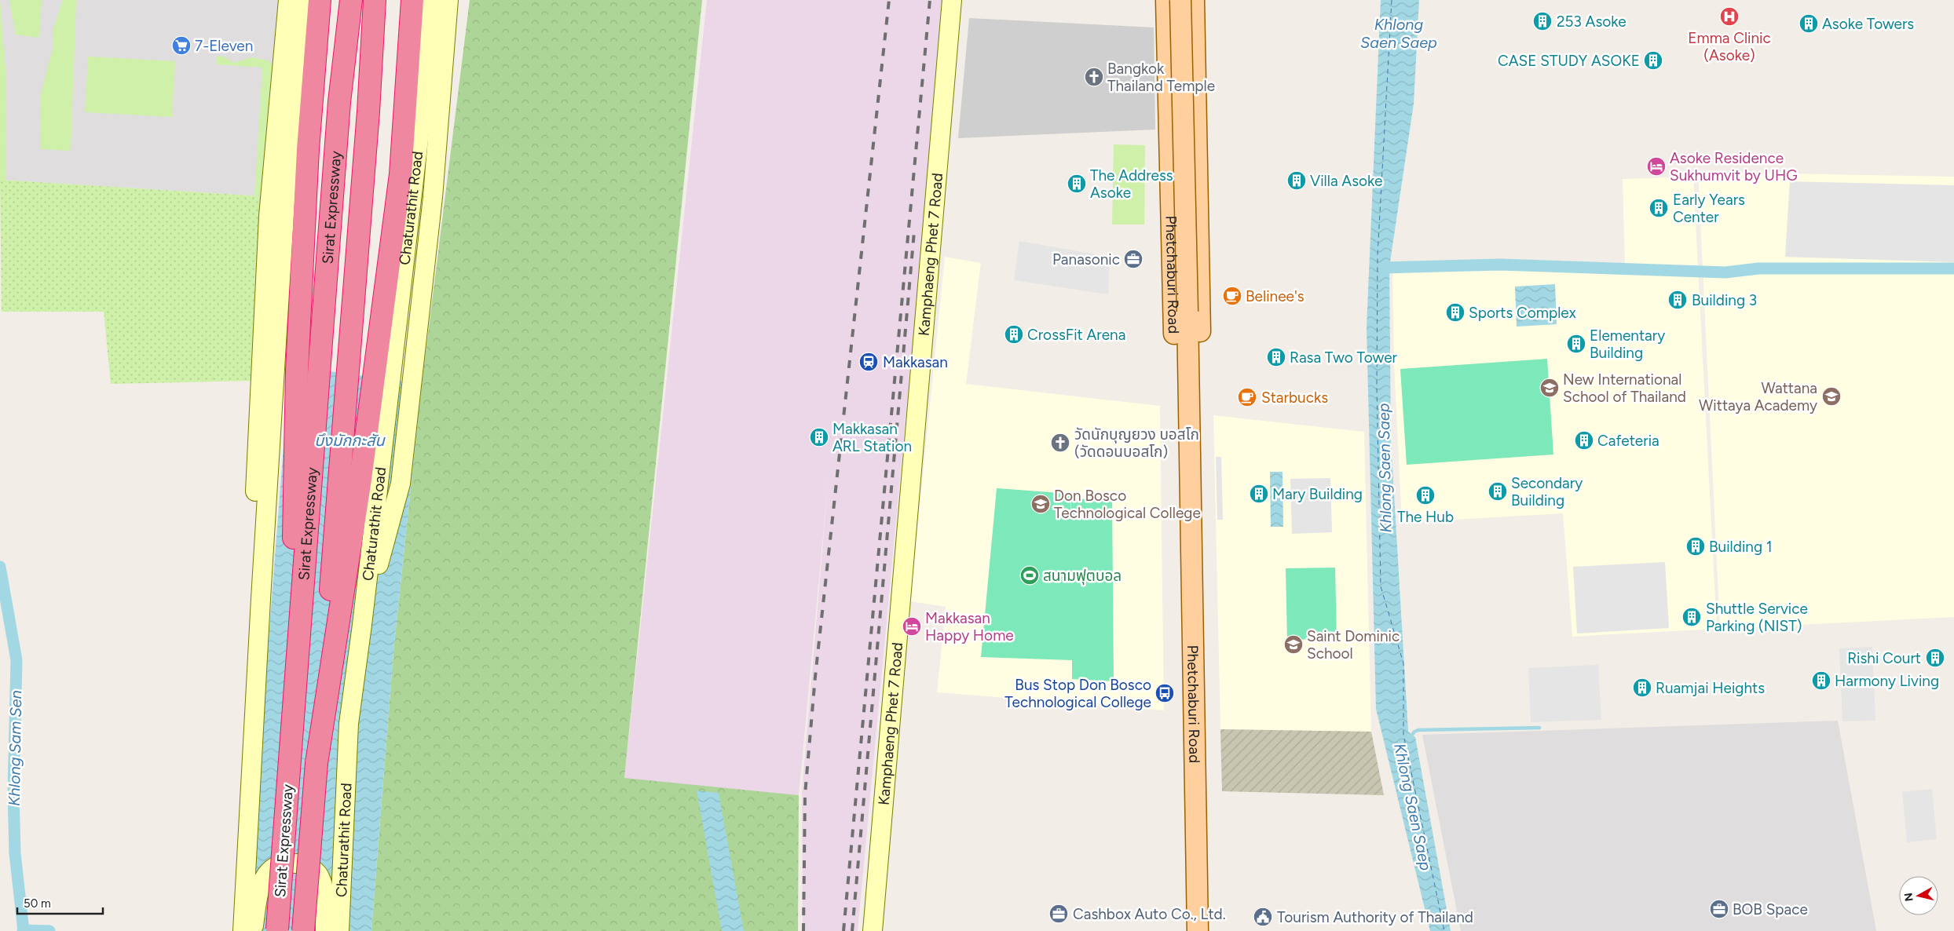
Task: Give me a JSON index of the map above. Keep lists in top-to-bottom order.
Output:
{
  "streets": {
    "highway": ["Sirat Expressway"],
    "main road": ["Chaturathit Road", "Kamphaeng Phet 7 Road", "Phetchaburi Road"]
  },
  "water": ["Khlong Saen Saep", "บึงมักกะสัน", "Khlong Sam Sen"],
  "places": {
    "hospital": ["Emma Clinic (Asoke)"],
    "building": [
      "253 Asoke",
      "Asoke Towers",
      "CASE STUDY ASOKE",
      "Villa Asoke",
      "The Address Asoke",
      "Early Years Center",
      "Building 3",
      "Sports Complex",
      "CrossFit Arena",
      "Elementary Building",
      "Rasa Two Tower",
      "Makkasan ARL Station",
      "Cafeteria",
      "Secondary Building",
      "Mary Building",
      "The Hub",
      "Building 1",
      "Shuttle Service Parking (NIST)",
      "Rishi Court",
      "Harmony Living",
      "Ruamjai Heights"
    ],
    "supermarket": ["7-Eleven"],
    "church": ["Bangkok Thailand Temple", "วัดนักบุญยวง บอสโก (วัดดอนบอสโก)"],
    "hotel": ["Asoke Residence Sukhumvit by UHG", "Makkasan Happy Home"],
    "office": ["Panasonic", "BOB Space", "Cashbox Auto Co., Ltd."],
    "cafe": ["Belinee's", "Starbucks"],
    "station": ["Makkasan"],
    "school or university": [
      "New International School of Thailand",
      "Wattana Wittaya Academy",
      "Don Bosco Technological College",
      "Saint Dominic School"
    ],
    "sports": ["สนามฟุตบอล"],
    "bus stop": ["Bus Stop Don Bosco Technological College"],
    "public building": ["Tourism Authority of Thailand"]
  },
  "scale_bar": "50 m",
  "north": "left"
}
